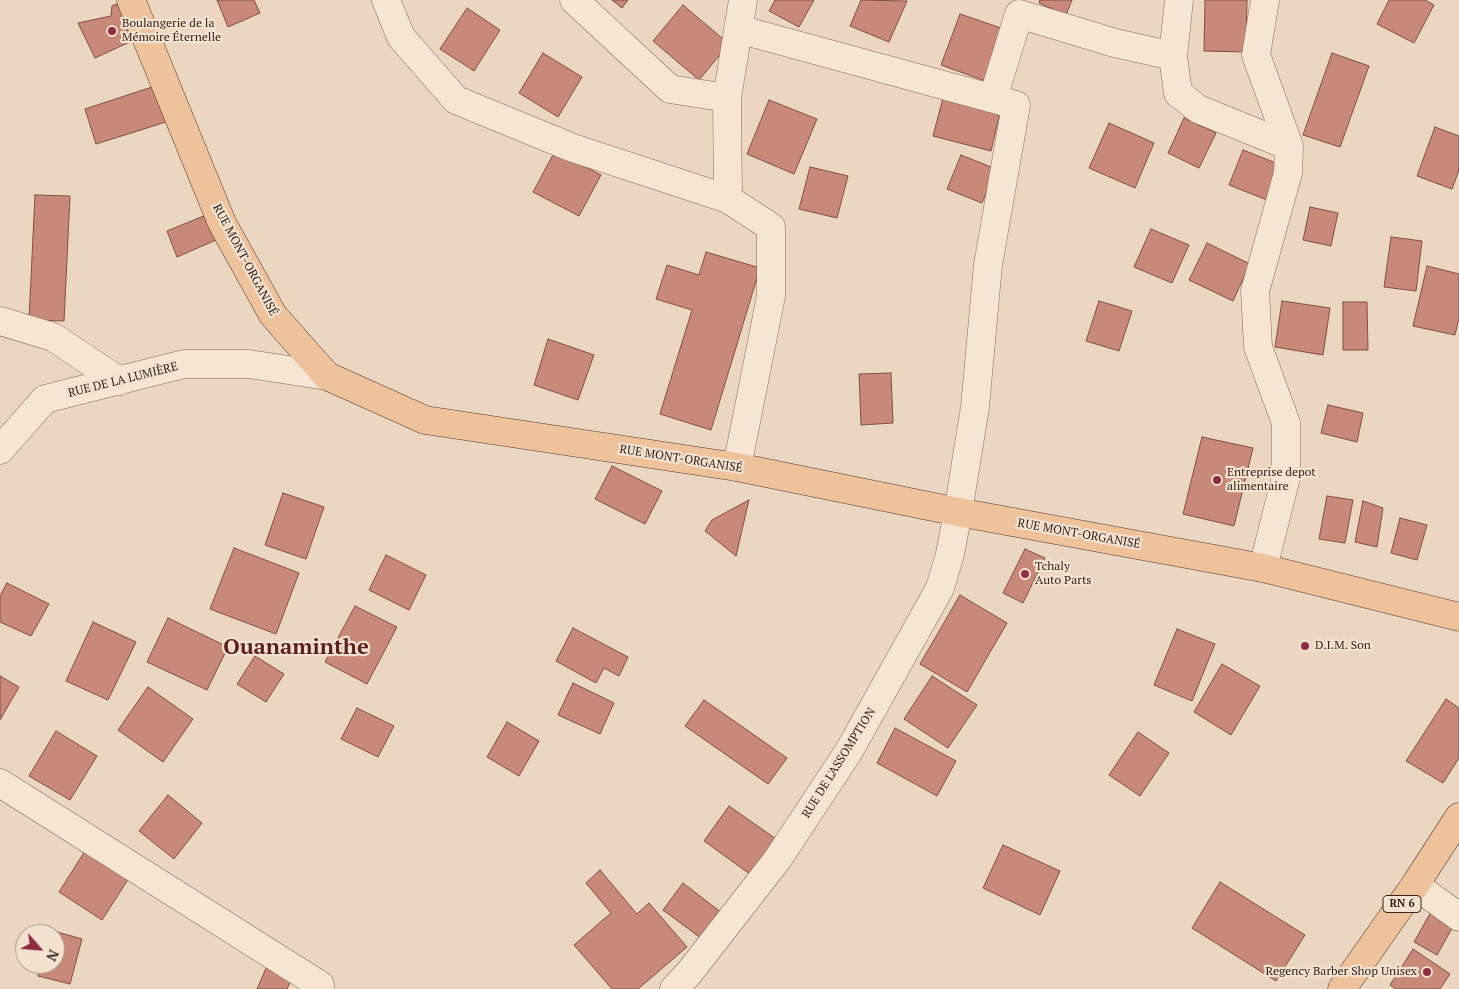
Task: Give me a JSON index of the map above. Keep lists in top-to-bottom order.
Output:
{
  "streets": {
    "main road": ["RUE MONT-ORGANISÉ", "RN 6"],
    "street": ["RUE DE LA LUMIÈRE", "RUE DE L'ASSOMPTION"]
  },
  "crossings": [
    ["RUE MONT-ORGANISÉ", "RUE DE LA LUMIÈRE"],
    ["RUE MONT-ORGANISÉ", "RUE DE L'ASSOMPTION"]
  ],
  "districts": ["Ouanaminthe"],
  "places": [
    "Boulangerie de la Mémoire Éternelle",
    "Entreprise depot alimentaire",
    "Tchaly Auto Parts",
    "D.I.M. Son",
    "Regency Barber Shop Unisex"
  ],
  "north": "bottom right"
}
